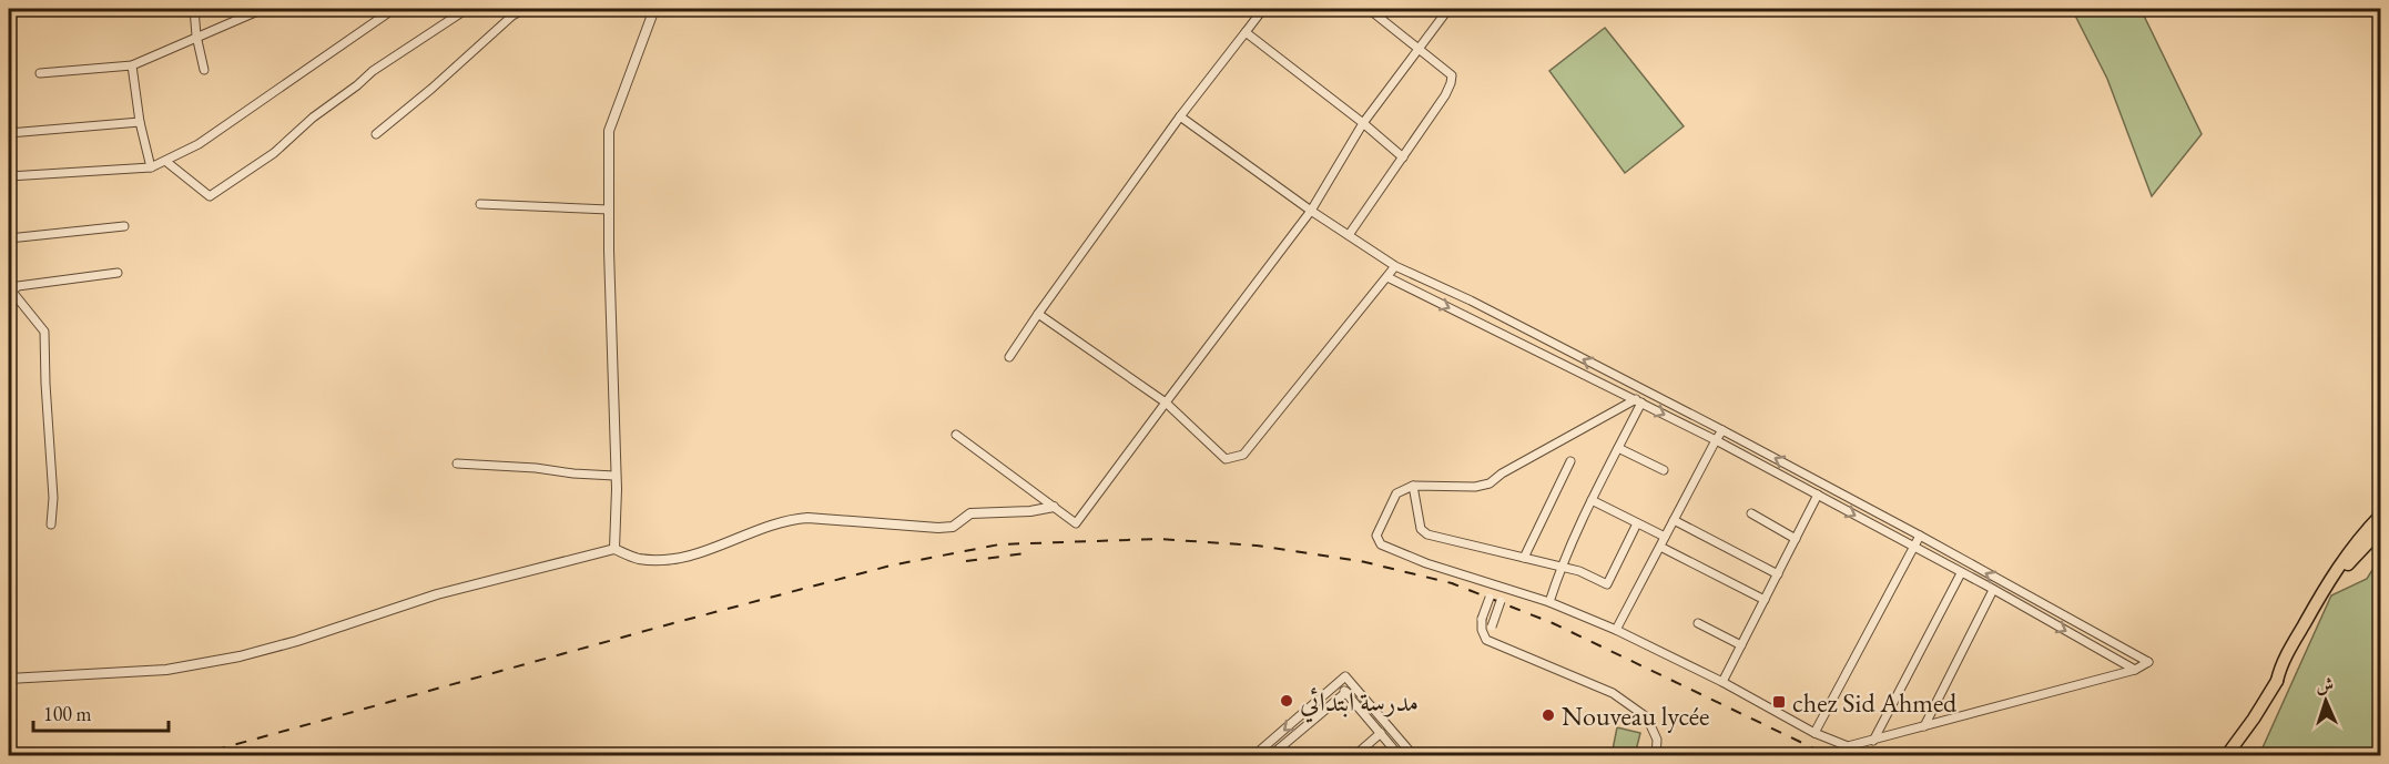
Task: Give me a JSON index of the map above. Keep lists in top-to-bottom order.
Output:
{
  "places": {
    "other": ["مدرسة ابتدائي", "Nouveau lycée"],
    "transit": ["chez Sid Ahmed"]
  },
  "scale_bar": "100 m",
  "north": "top"
}
